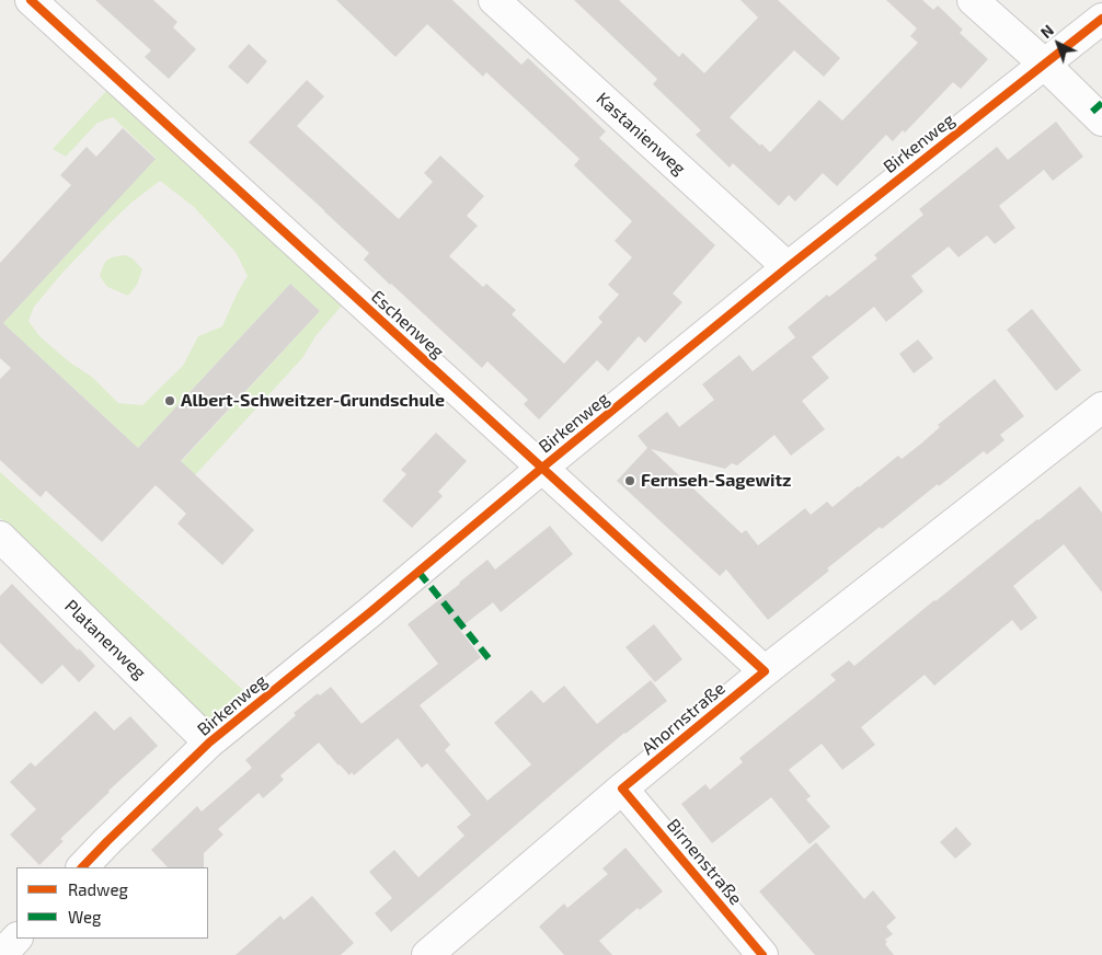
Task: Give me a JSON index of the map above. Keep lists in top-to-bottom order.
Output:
{
  "streets": {
    "street": [
      "Kastanienweg",
      "Birkenweg",
      "Eschenweg",
      "Platanenweg",
      "Ahornstraße",
      "Birnenstraße"
    ]
  },
  "crossings": [
    ["Kastanienweg", "Birkenweg"],
    ["Birkenweg", "Eschenweg"],
    ["Birkenweg", "Platanenweg"],
    ["Eschenweg", "Ahornstraße"],
    ["Ahornstraße", "Birnenstraße"]
  ],
  "places": ["Albert-Schweitzer-Grundschule", "Fernseh-Sagewitz"],
  "legend": ["Radweg", "Weg"],
  "north": "top left"
}
